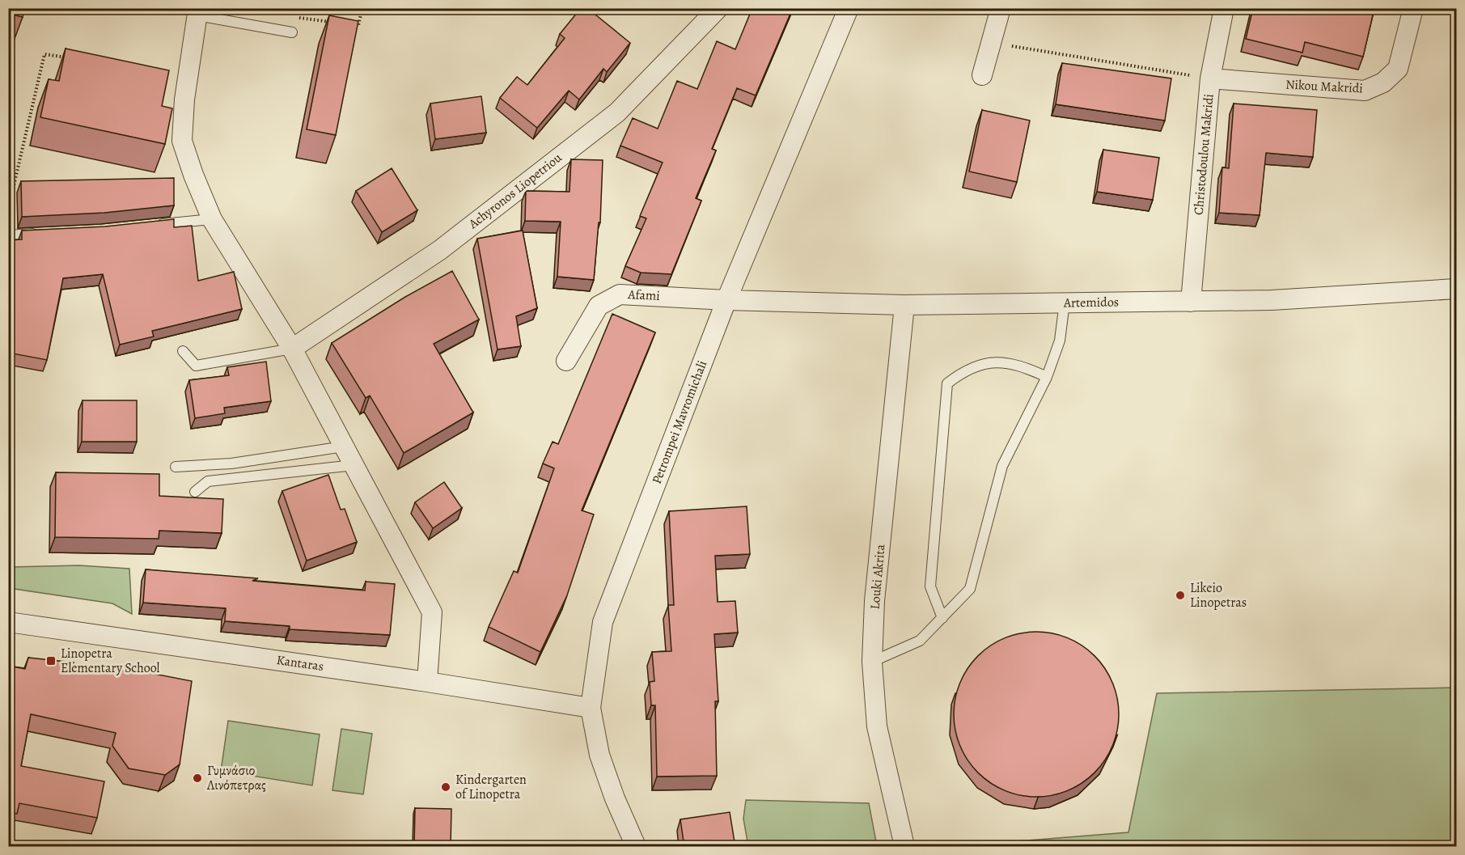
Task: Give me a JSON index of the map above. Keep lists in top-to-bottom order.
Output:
{
  "streets": {
    "street": [
      "Nikou Makridi",
      "Christodoulou Makridi",
      "Achyronos Liopetriou",
      "Afami",
      "Artemidos",
      "Petrompei Mavromichali",
      "Louki Akrita",
      "Kantaras"
    ]
  },
  "crossings": [
    ["Nikou Makridi", "Christodoulou Makridi"],
    ["Christodoulou Makridi", "Artemidos"],
    ["Afami", "Artemidos"],
    ["Afami", "Petrompei Mavromichali"],
    ["Artemidos", "Petrompei Mavromichali"],
    ["Artemidos", "Louki Akrita"],
    ["Petrompei Mavromichali", "Kantaras"]
  ],
  "places": {
    "other": ["Likeio Linopetras", "Γυμνάσιο Λινόπετρας", "Kindergarten of Linopetra"],
    "transit": ["Linopetra Elementary School"]
  }
}
